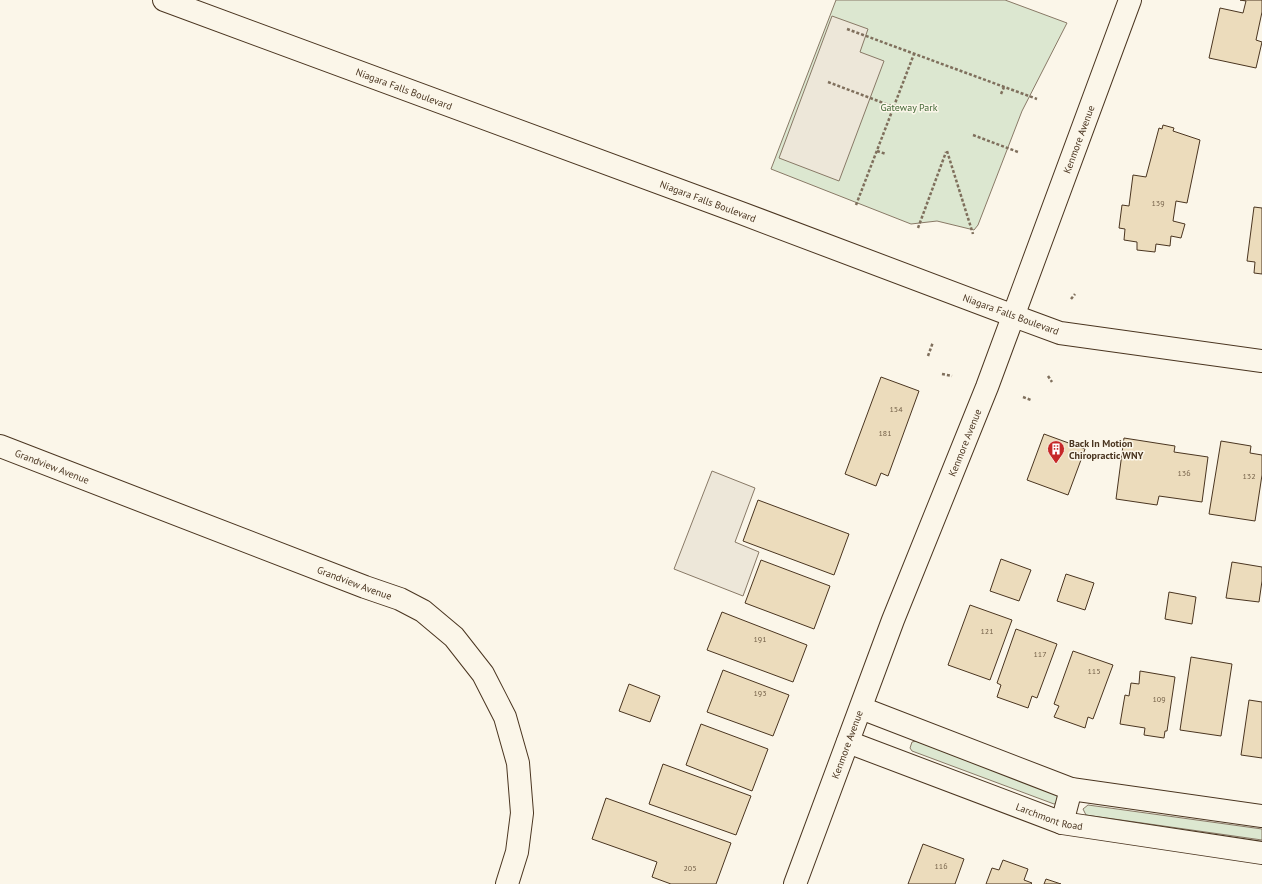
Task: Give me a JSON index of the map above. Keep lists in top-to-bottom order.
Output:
{
  "streets": {
    "street": [
      "Niagara Falls Boulevard",
      "Kenmore Avenue",
      "Grandview Avenue",
      "Larchmont Road"
    ]
  },
  "crossings": [
    ["Niagara Falls Boulevard", "Kenmore Avenue"],
    ["Kenmore Avenue", "Larchmont Road"]
  ],
  "parks": ["Gateway Park"],
  "places": {
    "building": ["Back In Motion Chiropractic WNY"]
  },
  "house_numbers": [
    "139",
    "154",
    "181",
    "136",
    "132",
    "121",
    "191",
    "117",
    "115",
    "193",
    "109",
    "116",
    "205"
  ]
}
